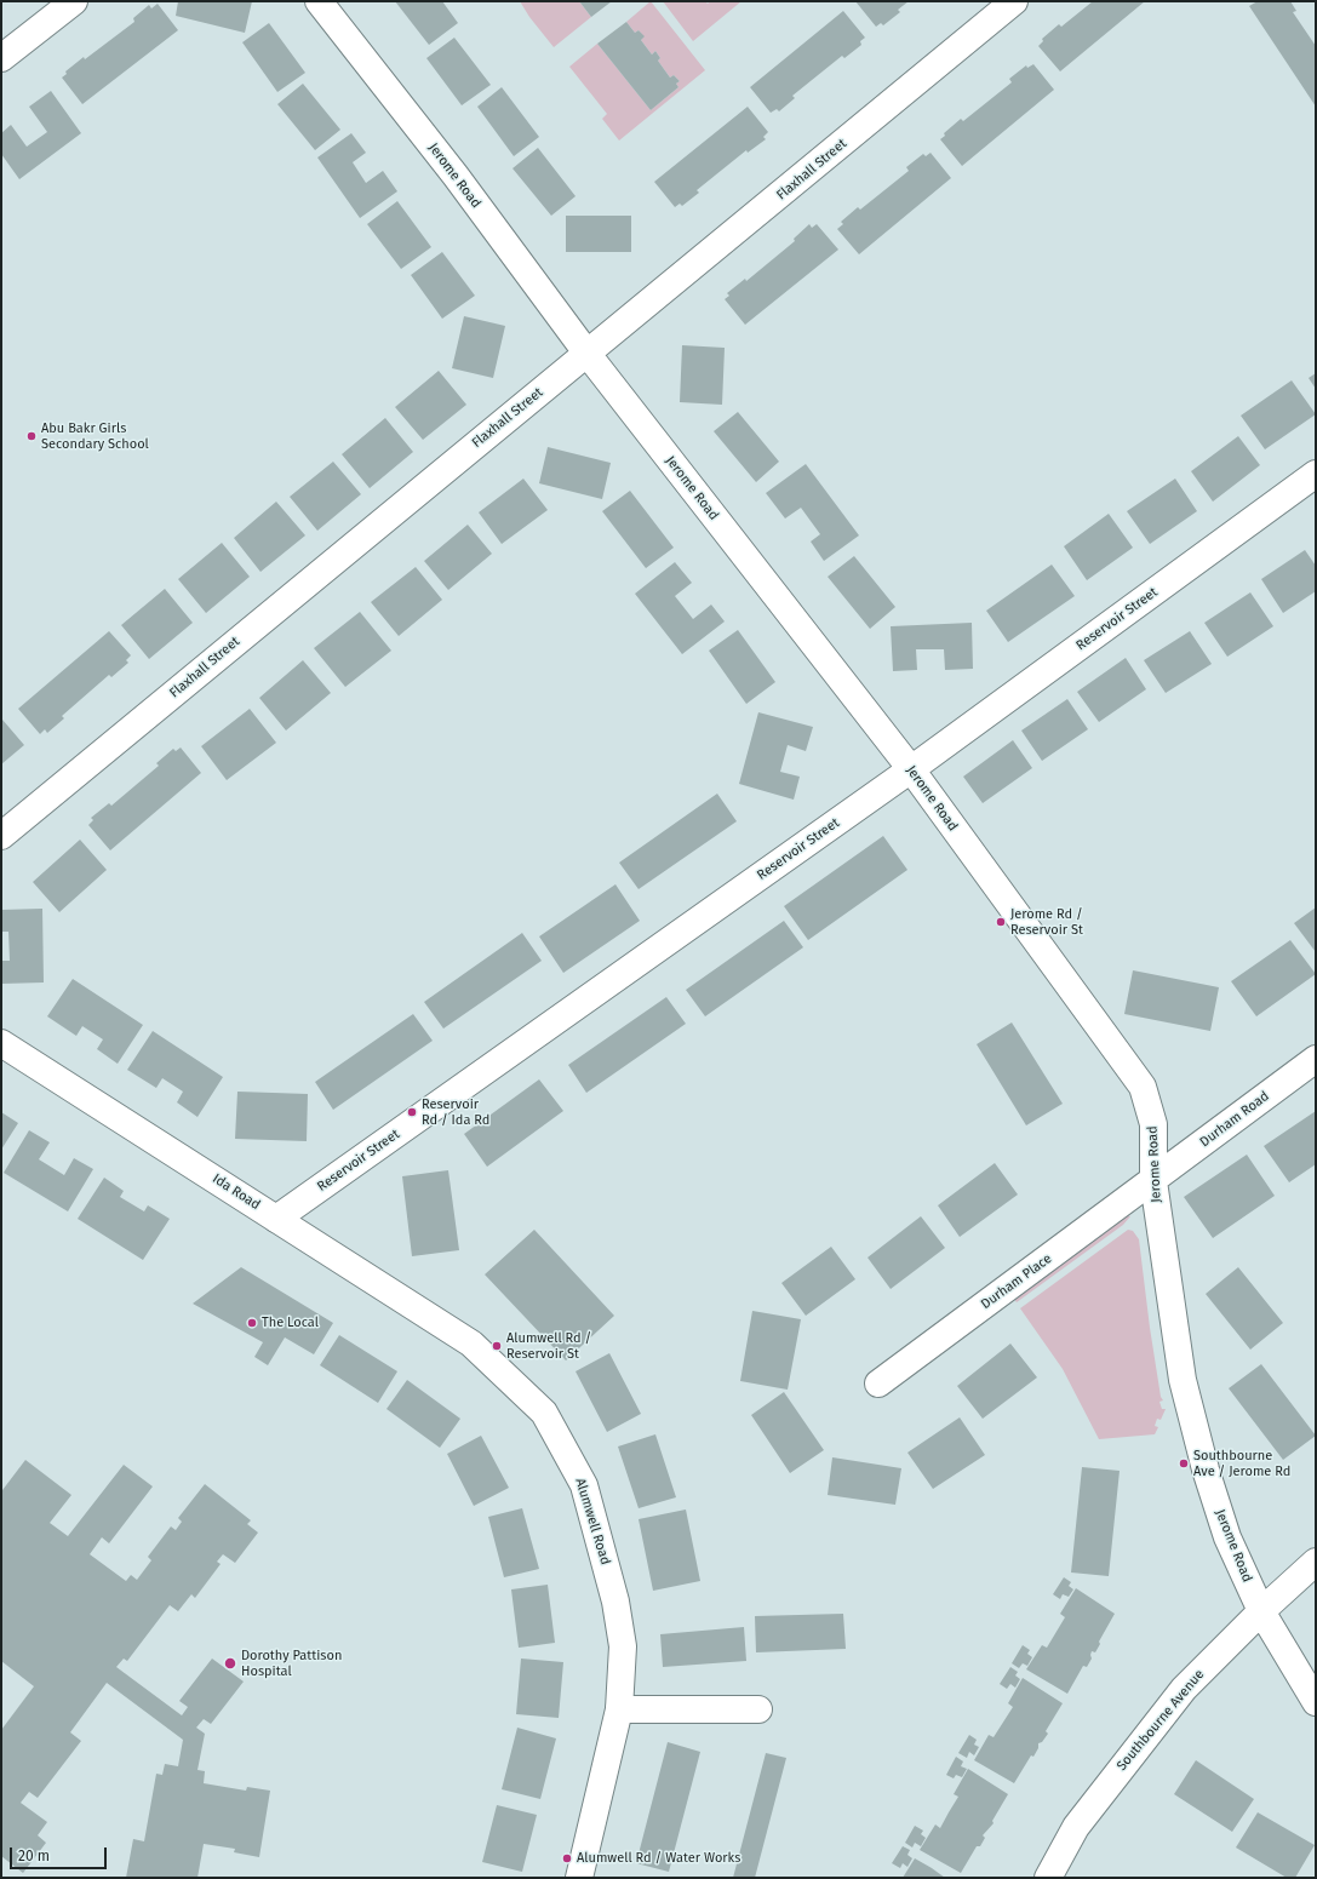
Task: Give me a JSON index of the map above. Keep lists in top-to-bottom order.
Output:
{
  "streets": {
    "street": [
      "Flaxhall Street",
      "Jerome Road",
      "Reservoir Street",
      "Durham Road",
      "Ida Road",
      "Durham Place",
      "Alumwell Road",
      "Southbourne Avenue"
    ]
  },
  "crossings": [
    ["Flaxhall Street", "Jerome Road"],
    ["Jerome Road", "Reservoir Street"],
    ["Jerome Road", "Durham Road"],
    ["Jerome Road", "Durham Place"],
    ["Jerome Road", "Southbourne Avenue"],
    ["Reservoir Street", "Ida Road"],
    ["Durham Road", "Durham Place"],
    ["Ida Road", "Alumwell Road"]
  ],
  "places": [
    "Abu Bakr Girls Secondary School",
    "Jerome Rd / Reservoir St",
    "Reservoir Rd / Ida Rd",
    "The Local",
    "Alumwell Rd / Reservoir St",
    "Southbourne Ave / Jerome Rd",
    "Dorothy Pattison Hospital",
    "Alumwell Rd / Water Works"
  ],
  "scale_bar": "20 m"
}
